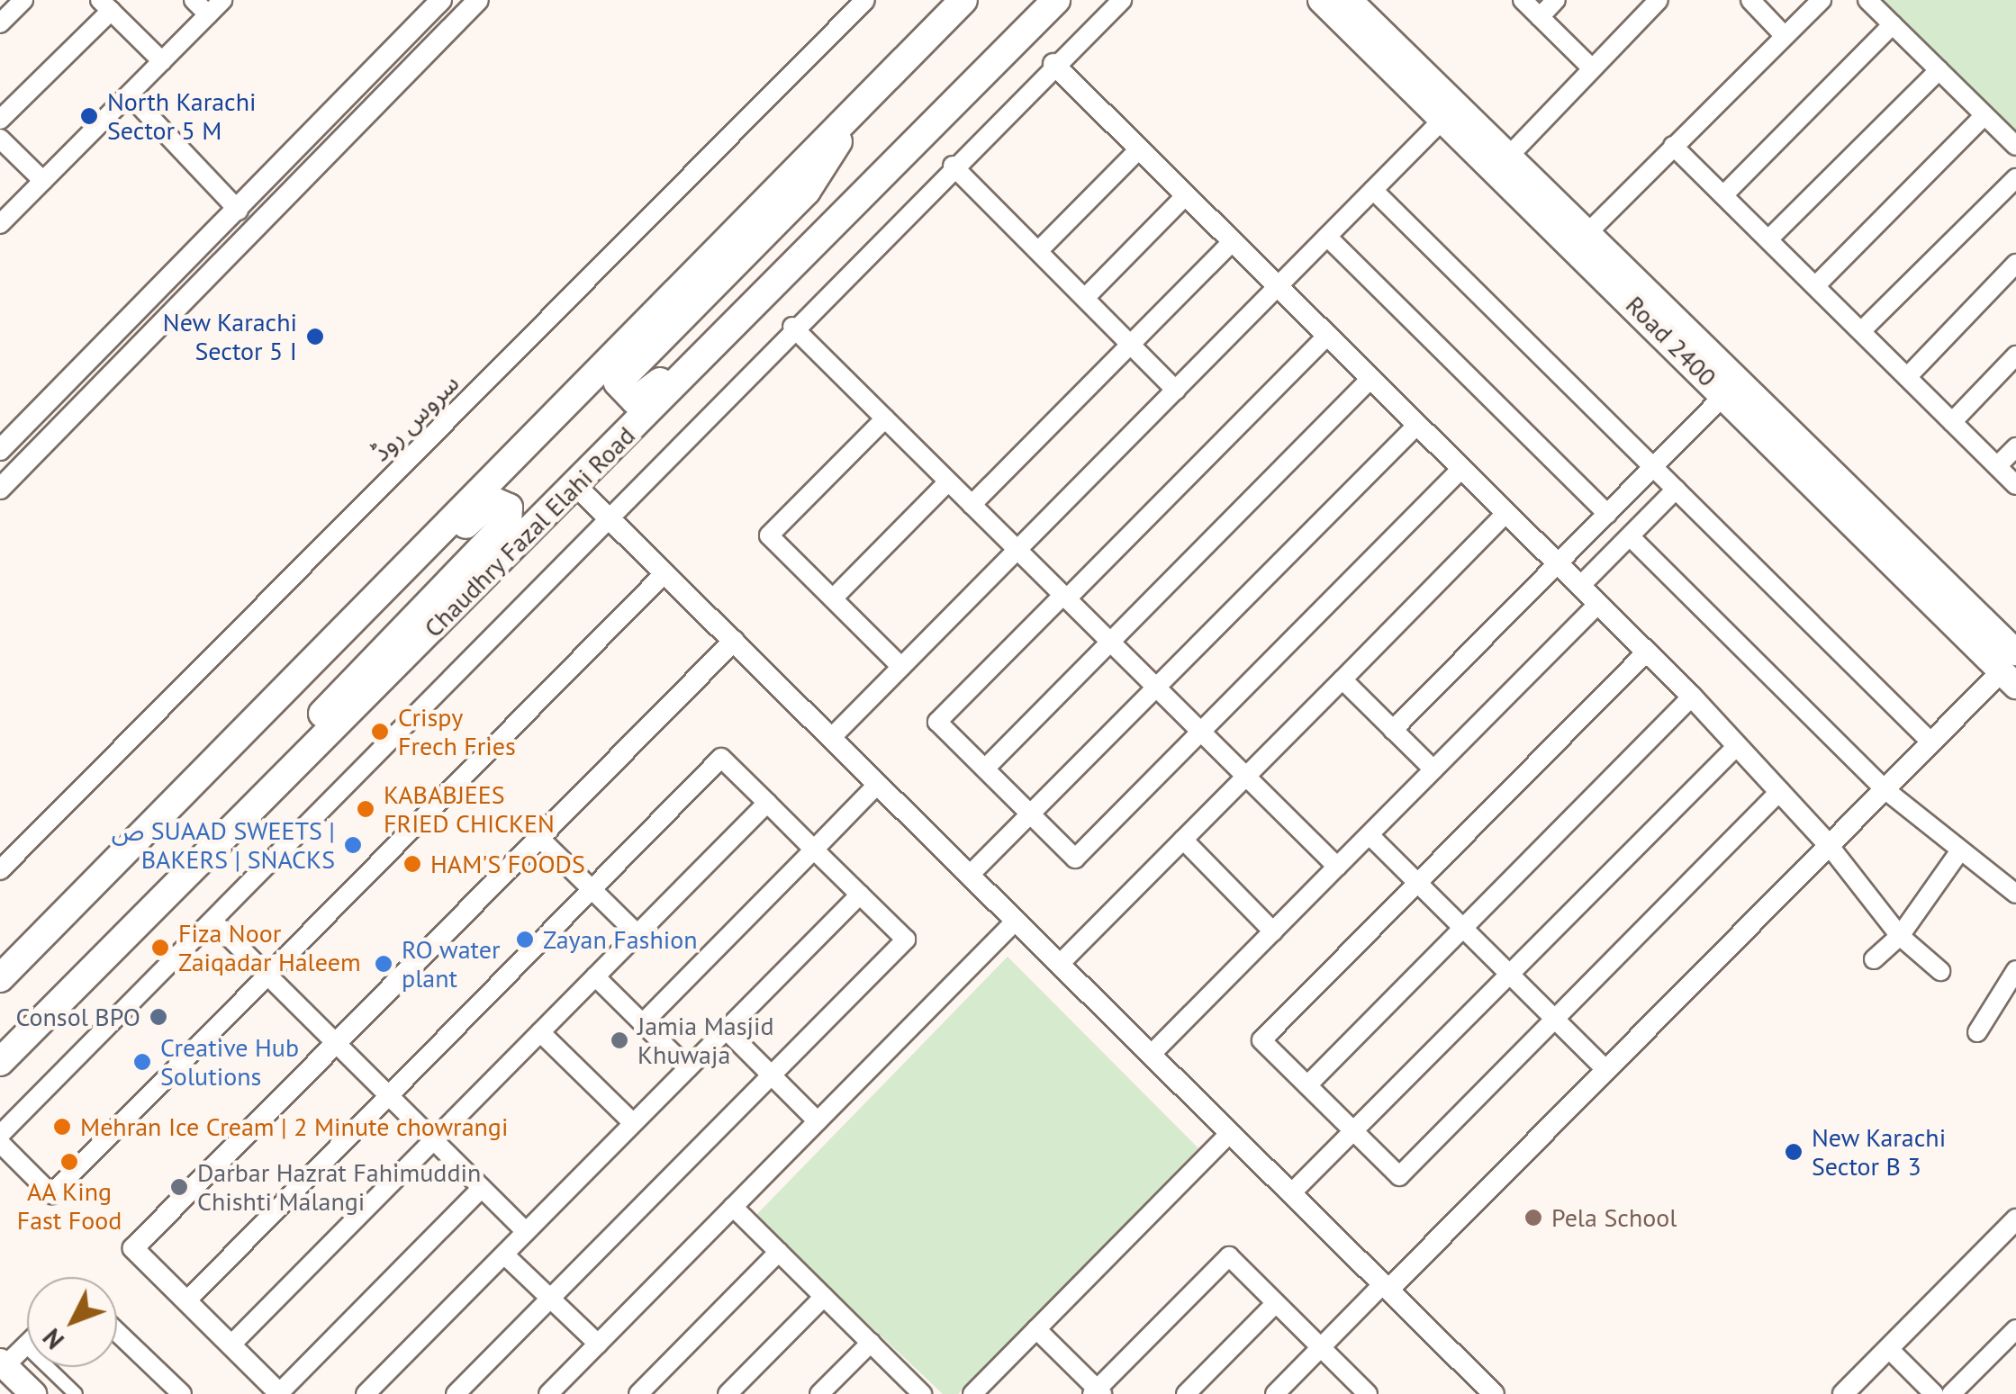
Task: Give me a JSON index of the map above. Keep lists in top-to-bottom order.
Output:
{
  "streets": {
    "main road": ["Road 2400", "Chaudhry Fazal Elahi Road"],
    "street": ["سروس روڈ"]
  },
  "places": [
    "North Karachi Sector 5 M",
    "New Karachi Sector 5 I",
    "Crispy Frech Fries",
    "KABABJEES FRIED CHICKEN",
    "ص SUAAD SWEETS | BAKERS | SNACKS",
    "HAM'S FOODS",
    "Zayan Fashion",
    "Fiza Noor Zaiqadar Haleem",
    "RO water plant",
    "Consol BPO",
    "Jamia Masjid Khuwaja",
    "Creative Hub Solutions",
    "Mehran Ice Cream | 2 Minute chowrangi",
    "New Karachi Sector B 3",
    "AA King Fast Food",
    "Darbar Hazrat Fahimuddin Chishti Malangi",
    "Pela School"
  ],
  "north": "bottom left"
}
